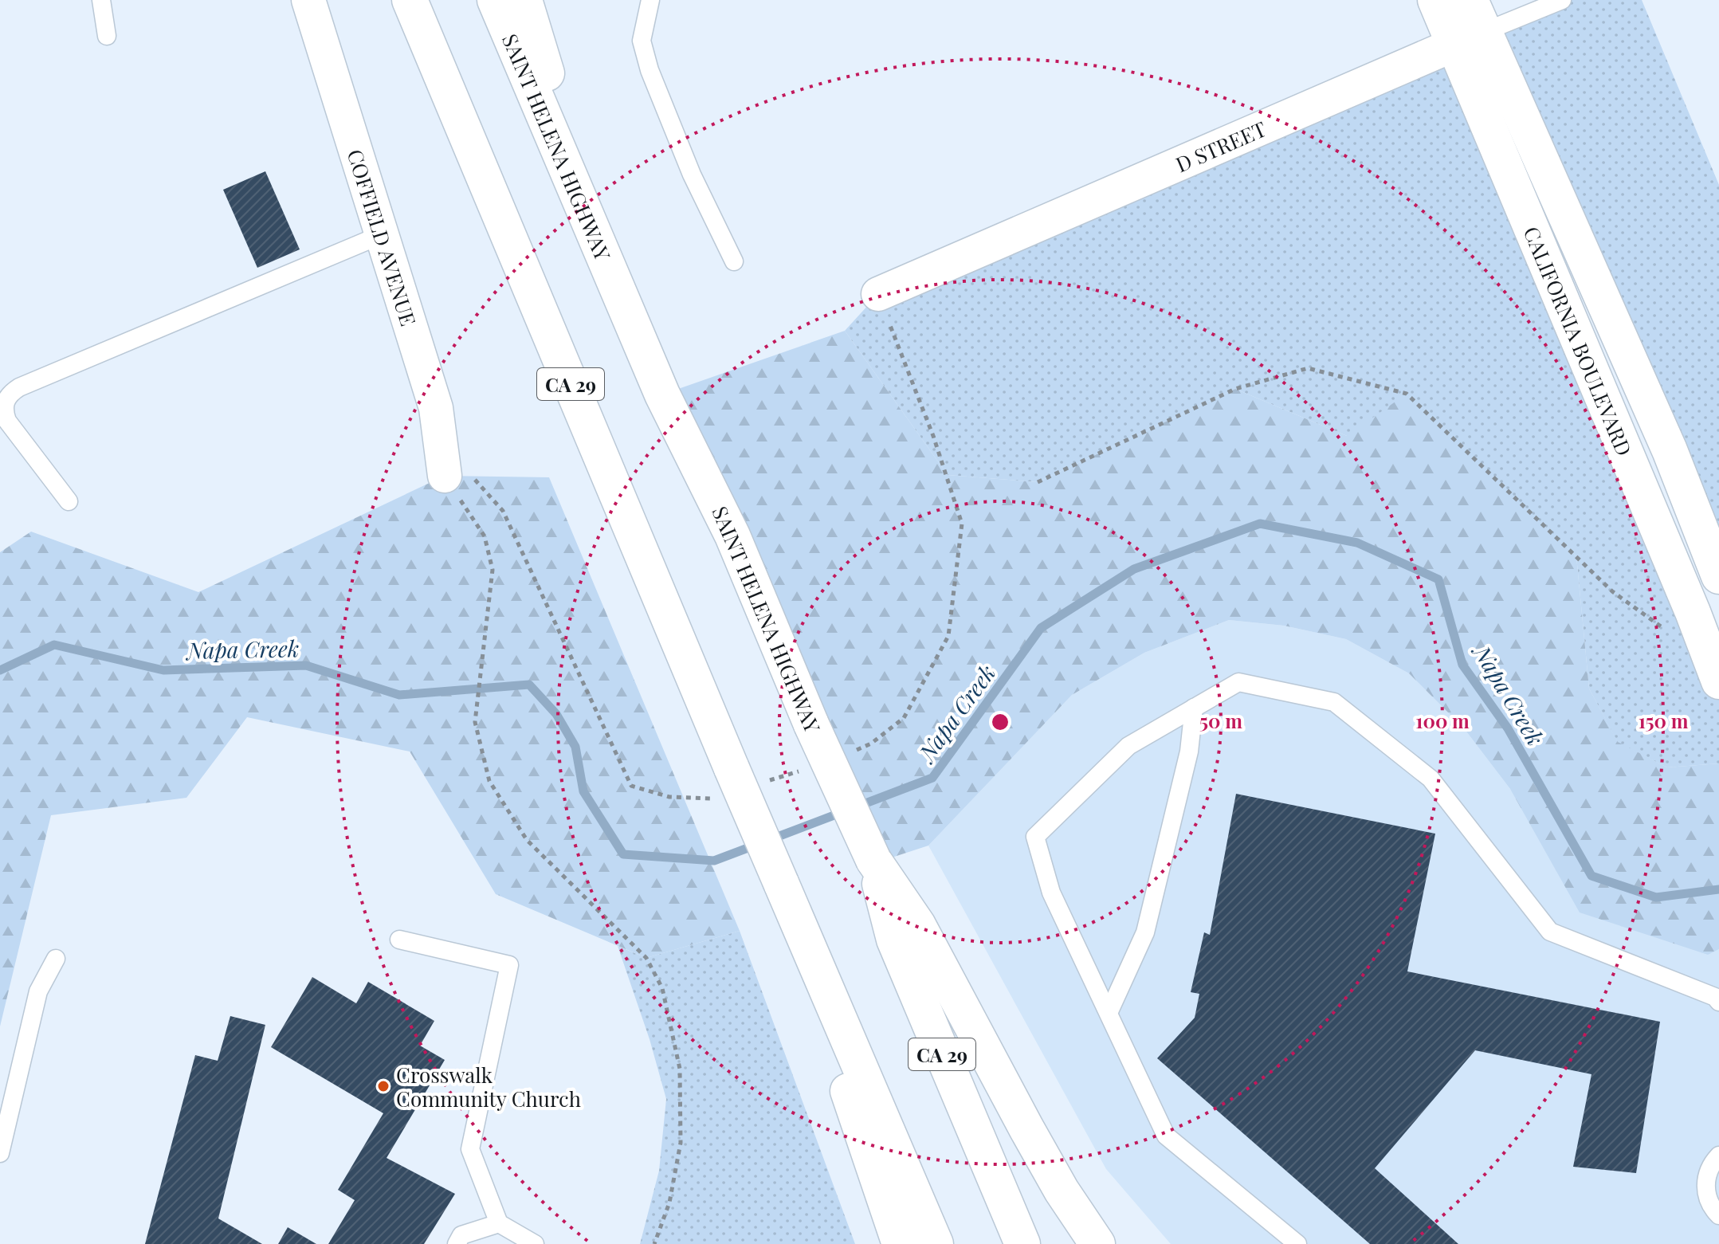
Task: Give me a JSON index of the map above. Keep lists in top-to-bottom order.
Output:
{
  "streets": {
    "main road": ["SAINT HELENA HIGHWAY", "CALIFORNIA BOULEVARD", "CA 29"],
    "street": ["D STREET", "COFFIELD AVENUE"]
  },
  "crossings": [
    ["D STREET", "CALIFORNIA BOULEVARD"]
  ],
  "water": ["Napa Creek"],
  "places": ["Crosswalk Community Church"],
  "rings": ["50 m", "100 m", "150 m"]
}
